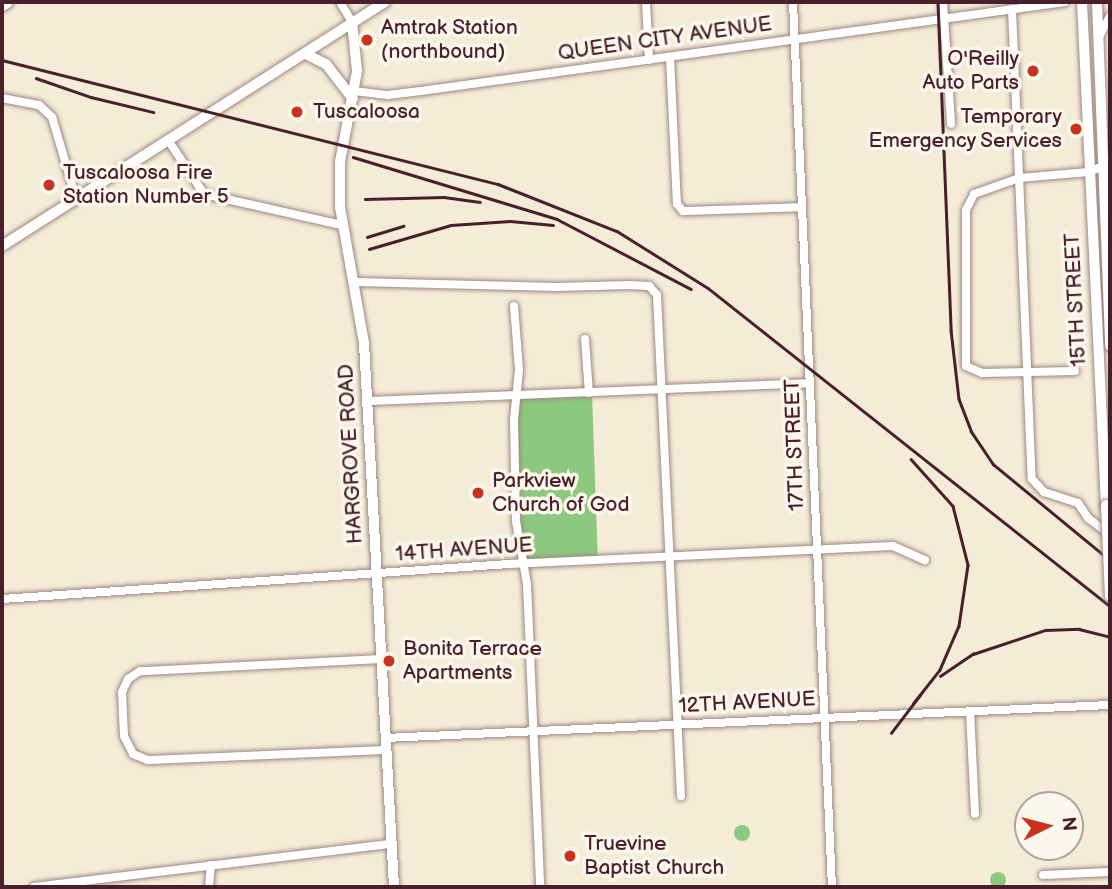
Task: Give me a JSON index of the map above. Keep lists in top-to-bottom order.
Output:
{
  "streets": {
    "main road": ["15TH STREET", "HARGROVE ROAD"],
    "street": [
      "QUEEN CITY AVENUE",
      "17TH STREET",
      "14TH AVENUE",
      "12TH AVENUE"
    ]
  },
  "crossings": [
    ["QUEEN CITY AVENUE", "17TH STREET"],
    ["QUEEN CITY AVENUE", "HARGROVE ROAD"],
    ["17TH STREET", "14TH AVENUE"],
    ["17TH STREET", "12TH AVENUE"],
    ["HARGROVE ROAD", "14TH AVENUE"],
    ["HARGROVE ROAD", "12TH AVENUE"]
  ],
  "places": [
    "Amtrak Station (northbound)",
    "O'Reilly Auto Parts",
    "Tuscaloosa",
    "Temporary Emergency Services",
    "Tuscaloosa Fire Station Number 5",
    "Parkview Church of God",
    "Bonita Terrace Apartments",
    "Truevine Baptist Church"
  ],
  "north": "right"
}
